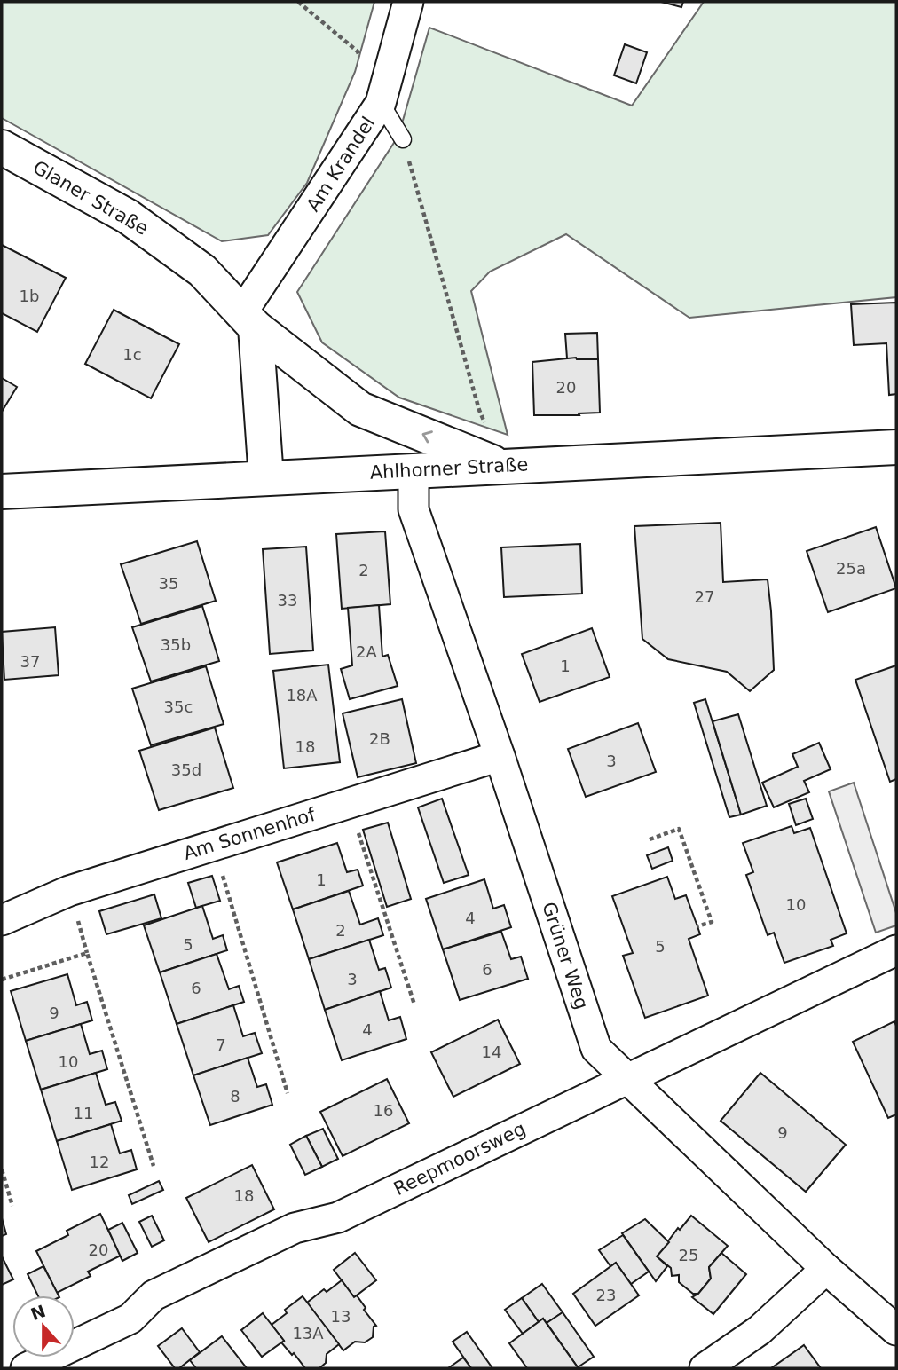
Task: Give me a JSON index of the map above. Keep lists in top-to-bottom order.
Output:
{
  "streets": {
    "street": [
      "Am Krandel",
      "Glaner Straße",
      "Ahlhorner Straße",
      "Am Sonnenhof",
      "Grüner Weg",
      "Reepmoorsweg"
    ]
  },
  "crossings": [
    ["Am Krandel", "Glaner Straße"],
    ["Glaner Straße", "Ahlhorner Straße"],
    ["Ahlhorner Straße", "Grüner Weg"],
    ["Am Sonnenhof", "Grüner Weg"],
    ["Grüner Weg", "Reepmoorsweg"]
  ],
  "one_way": ["Glaner Straße"],
  "house_numbers": [
    "1b",
    "1c",
    "20",
    "25a",
    "2",
    "35",
    "27",
    "33",
    "35b",
    "2A",
    "37",
    "1",
    "18A",
    "35c",
    "2B",
    "18",
    "3",
    "35d",
    "1",
    "10",
    "4",
    "2",
    "5",
    "5",
    "6",
    "3",
    "6",
    "9",
    "4",
    "7",
    "14",
    "10",
    "8",
    "16",
    "11",
    "9",
    "12",
    "18",
    "20",
    "25",
    "23",
    "13",
    "13A"
  ],
  "north": "top"
}
